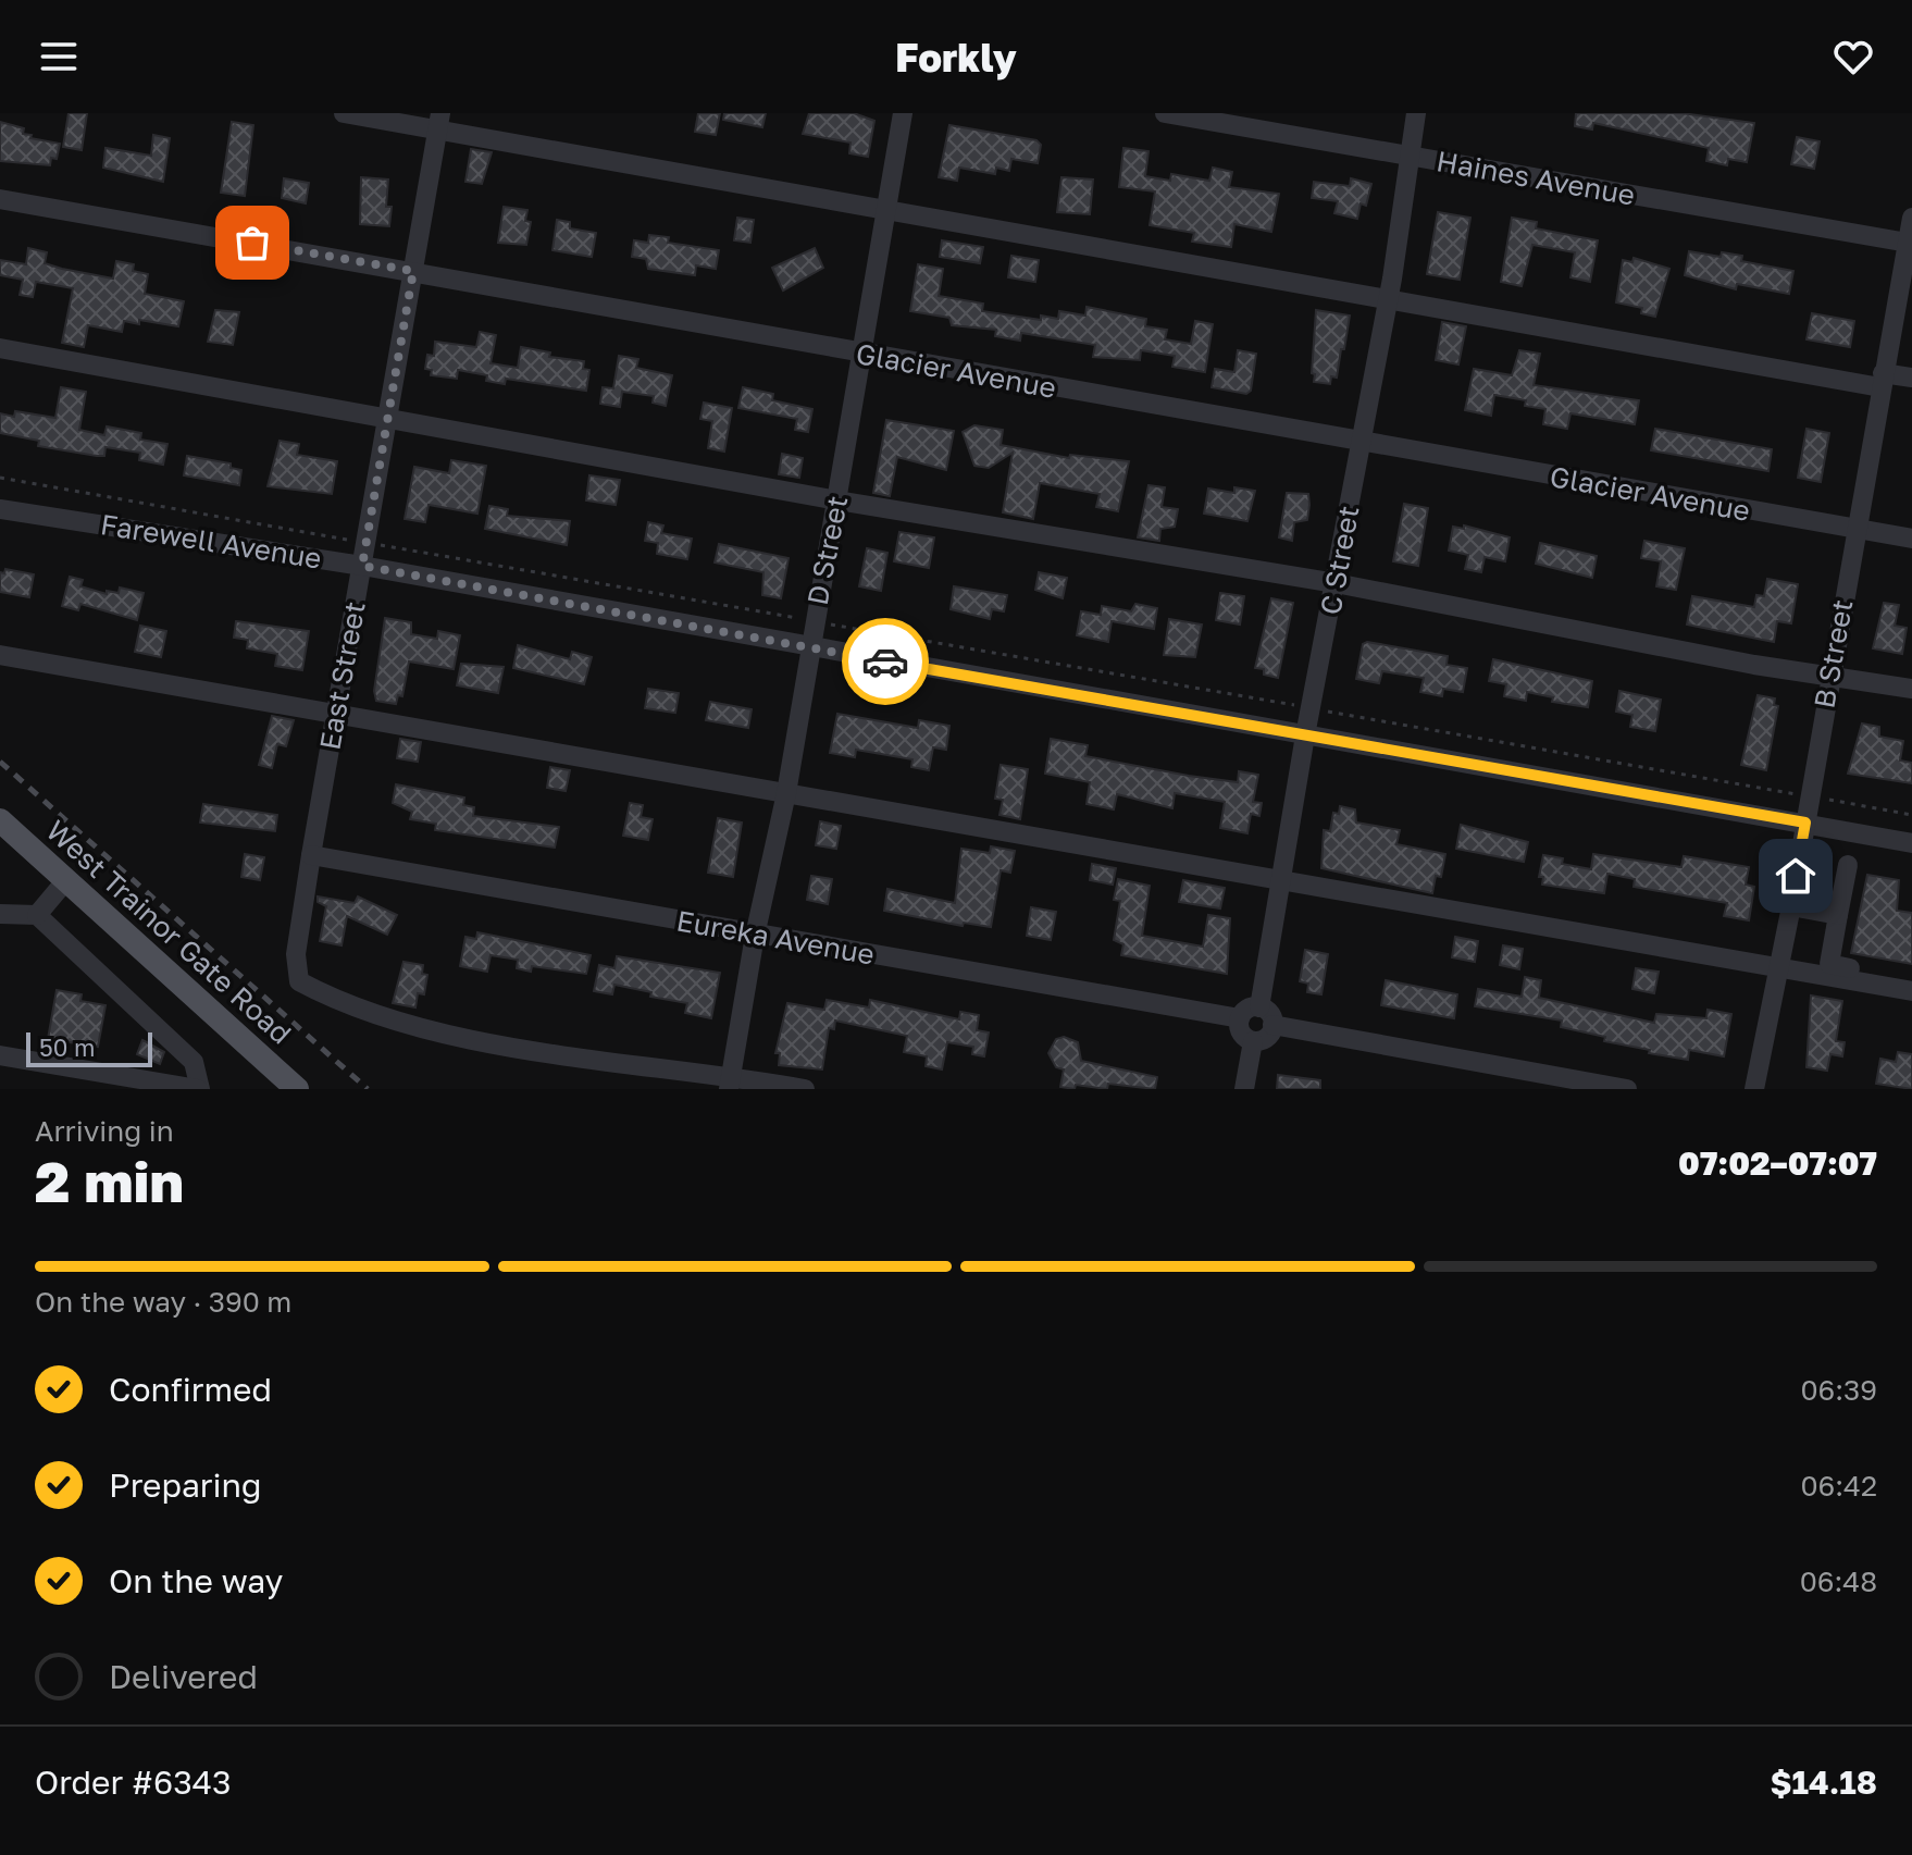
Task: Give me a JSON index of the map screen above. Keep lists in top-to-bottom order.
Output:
{
  "streets": {
    "main road": ["West Trainor Gate Road"],
    "street": [
      "Haines Avenue",
      "Glacier Avenue",
      "Farewell Avenue",
      "D Street",
      "C Street",
      "B Street",
      "East Street",
      "Eureka Avenue"
    ]
  },
  "crossings": [
    ["Haines Avenue", "C Street"],
    ["Haines Avenue", "B Street"],
    ["Glacier Avenue", "D Street"],
    ["Glacier Avenue", "C Street"],
    ["Glacier Avenue", "B Street"],
    ["Glacier Avenue", "East Street"],
    ["Farewell Avenue", "D Street"],
    ["Farewell Avenue", "C Street"],
    ["Farewell Avenue", "B Street"],
    ["Farewell Avenue", "East Street"],
    ["D Street", "East Street"],
    ["D Street", "Eureka Avenue"],
    ["C Street", "Eureka Avenue"],
    ["East Street", "Eureka Avenue"]
  ],
  "scale_bar": "50 m",
  "page": {
    "header": "Forkly",
    "scale": "50 m",
    "heading": ["2 min", "Arriving in", "07:02–07:07"],
    "panel": ["Order #6343", "$14.18"],
    "bar": "On the way · 390 m",
    "list": [
      ["Confirmed", "06:39"],
      ["Preparing", "06:42"],
      ["On the way", "06:48"],
      "Delivered"
    ]
  }
}
